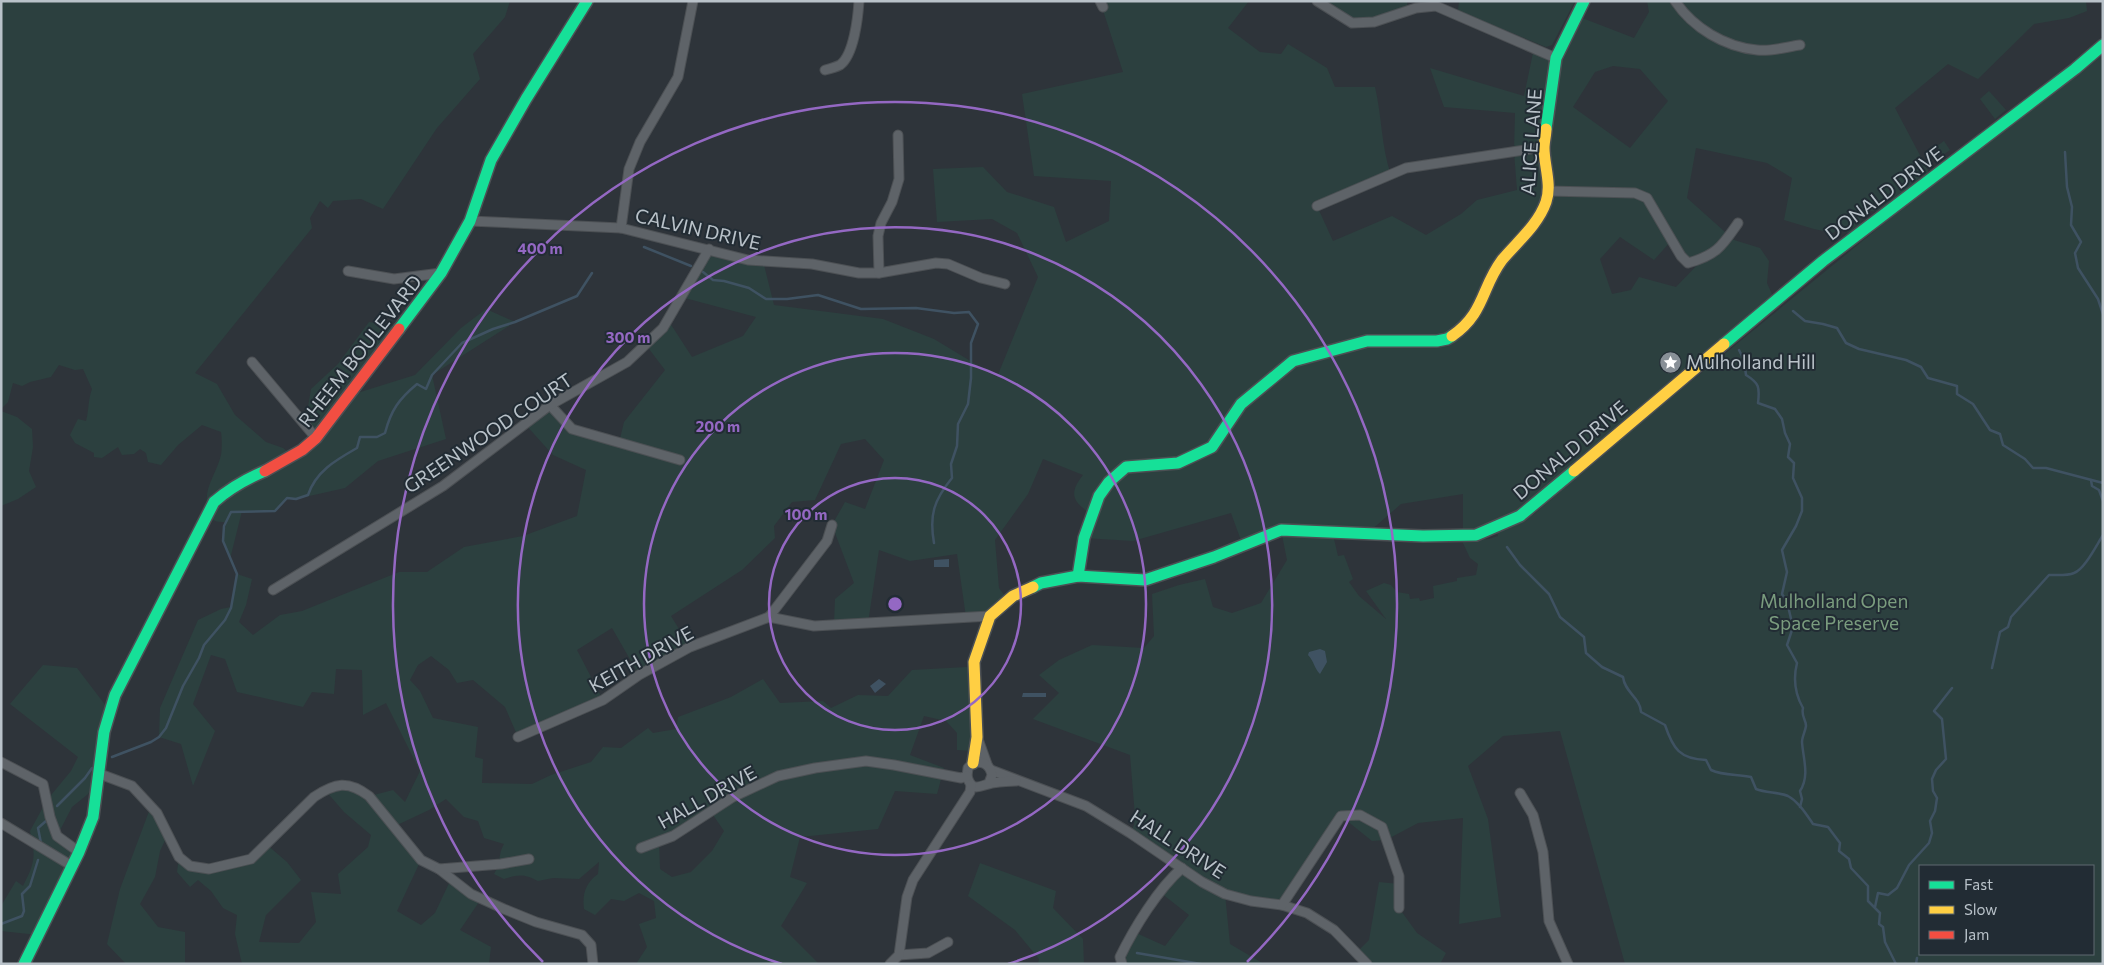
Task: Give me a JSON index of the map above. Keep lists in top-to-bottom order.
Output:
{
  "streets": {
    "street": [
      "ALICE LANE",
      "DONALD DRIVE",
      "CALVIN DRIVE",
      "RHEEM BOULEVARD",
      "GREENWOOD COURT",
      "KEITH DRIVE",
      "HALL DRIVE"
    ]
  },
  "crossings": [
    ["ALICE LANE", "DONALD DRIVE"],
    ["DONALD DRIVE", "HALL DRIVE"],
    ["CALVIN DRIVE", "RHEEM BOULEVARD"],
    ["CALVIN DRIVE", "GREENWOOD COURT"]
  ],
  "parks": ["Mulholland Open Space Preserve"],
  "places": {
    "place": ["Mulholland Hill"]
  },
  "legend": ["Fast", "Slow", "Jam"],
  "rings": [
    "400 m",
    "300 m",
    "200 m",
    "100 m"
  ]
}
